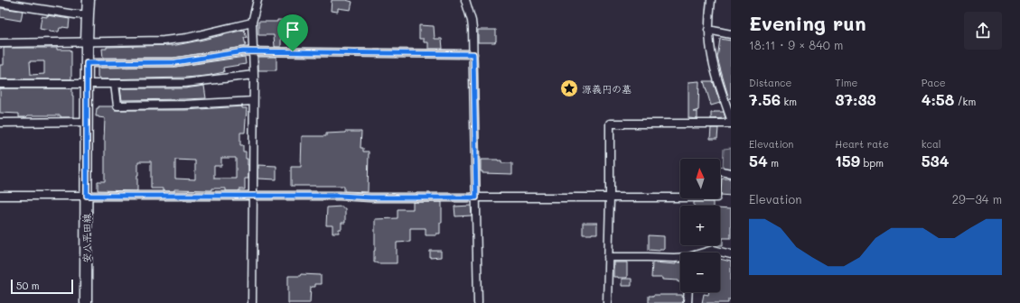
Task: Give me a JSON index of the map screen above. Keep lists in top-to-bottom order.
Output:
{
  "streets": {
    "main road": ["安八平田線"]
  },
  "places": {
    "place": ["源義円の墓"]
  },
  "scale_bar": "50 m",
  "north": "top",
  "page": {
    "heading": ["Evening run", "18:11 · 9 × 840 m"],
    "stats": [
      ["Distance", "7.56 km"],
      ["Time", "37:33"],
      ["Pace", "4:58 /km"],
      ["Elevation", "54 m"],
      ["Heart rate", "159 bpm"],
      ["kcal", "534"]
    ],
    "map_buttons": ["+", "−"],
    "chart": ["Elevation", "29–34 m"],
    "scale": "50 m"
  }
}
